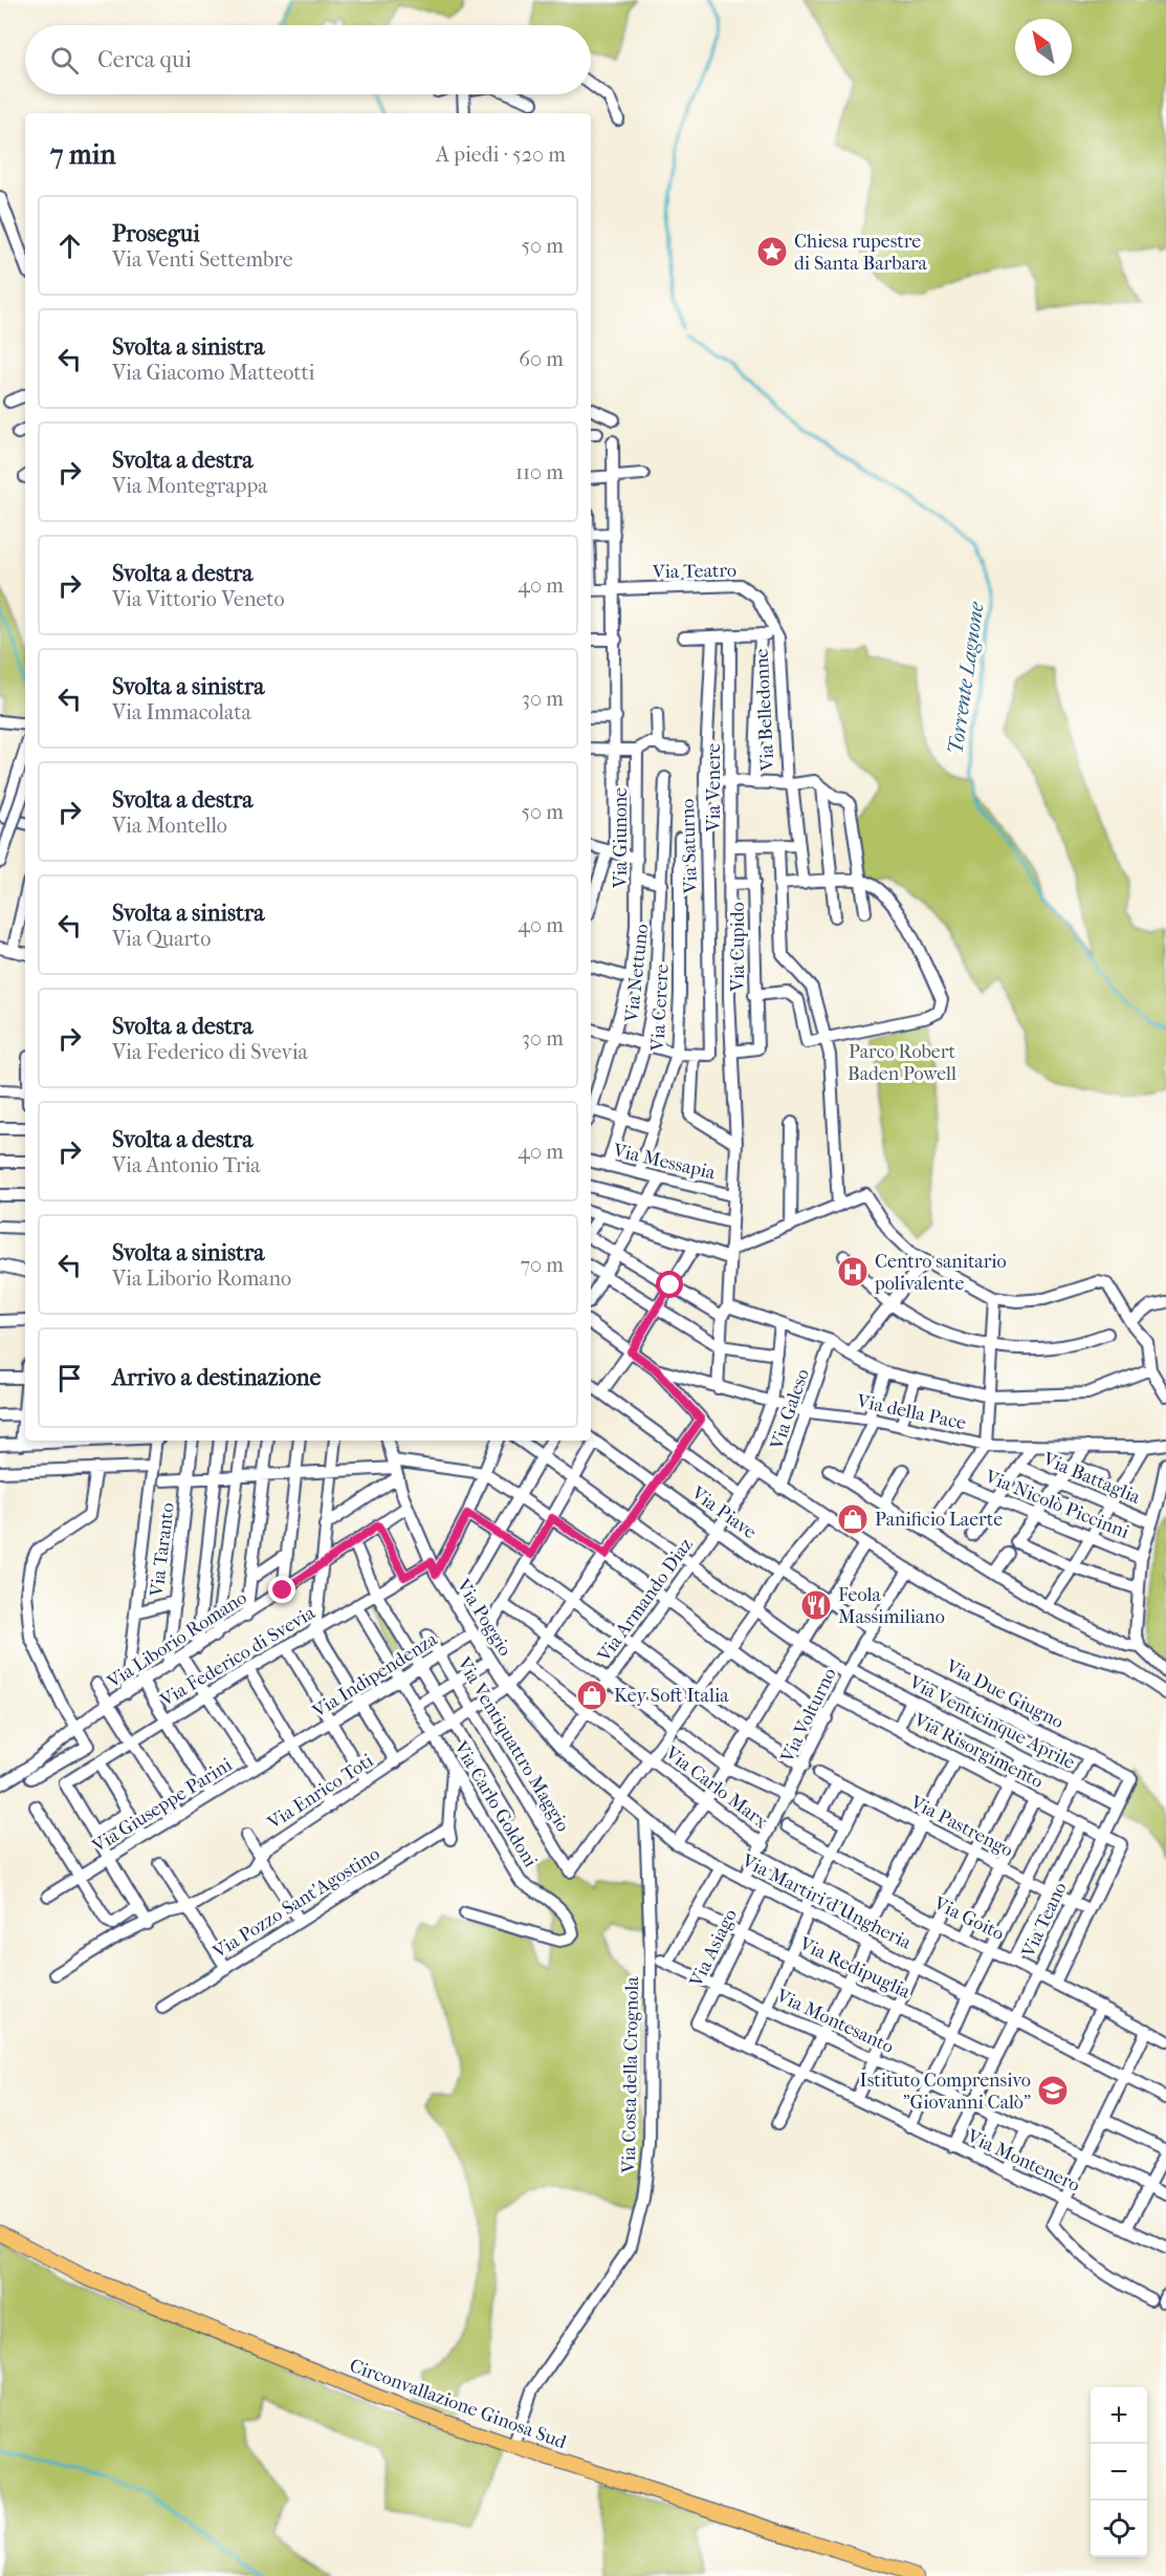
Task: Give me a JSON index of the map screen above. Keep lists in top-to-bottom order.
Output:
{
  "streets": {
    "main road": ["Circonvallazione Ginosa Sud"],
    "street": [
      "Via Teatro",
      "Via Belledonne",
      "Via Venere",
      "Via Giunone",
      "Via Saturno",
      "Via Cupido",
      "Via Nettuno",
      "Via Cerere",
      "Via Messapia",
      "Via Galeso",
      "Via della Pace",
      "Via Battaglia",
      "Via Nicolò Piccinni",
      "Via Piave",
      "Via Taranto",
      "Via Armando Diaz",
      "Via Poggio",
      "Via Liborio Romano",
      "Via Federico di Svevia",
      "Via Indipendenza",
      "Via Due Giugno",
      "Via Volturno",
      "Via Venticinque Aprile",
      "Via Ventiquattro Maggio",
      "Via Risorgimento",
      "Via Carlo Marx",
      "Via Enrico Toti",
      "Via Carlo Goldoni",
      "Via Giuseppe Parini",
      "Via Pastrengo",
      "Via Martiri d'Ungheria",
      "Via Pozzo Sant'Agostino",
      "Via Goito",
      "Via Teano",
      "Via Asiago",
      "Via Redipuglia",
      "Via Montesanto",
      "Via Costa della Crognola",
      "Via Montenero"
    ]
  },
  "crossings": [
    ["Via Teatro", "Via Belledonne"],
    ["Via Venere", "Via Cupido"],
    ["Via Venere", "Via Messapia"],
    ["Via Venere", "Via della Pace"],
    ["Via Nettuno", "Via Messapia"],
    ["Via Cerere", "Via Messapia"],
    ["Via Galeso", "Via della Pace"],
    ["Via Piave", "Via Armando Diaz"],
    ["Via Piave", "Via Volturno"],
    ["Via Piave", "Via Enrico Toti"],
    ["Via Taranto", "Via Liborio Romano"],
    ["Via Armando Diaz", "Via Venticinque Aprile"],
    ["Via Armando Diaz", "Via Carlo Marx"],
    ["Via Armando Diaz", "Via Martiri d'Ungheria"],
    ["Via Poggio", "Via Liborio Romano"],
    ["Via Poggio", "Via Federico di Svevia"],
    ["Via Poggio", "Via Indipendenza"],
    ["Via Poggio", "Via Enrico Toti"],
    ["Via Poggio", "Via Martiri d'Ungheria"],
    ["Via Federico di Svevia", "Via Carlo Goldoni"],
    ["Via Indipendenza", "Via Ventiquattro Maggio"],
    ["Via Indipendenza", "Via Carlo Goldoni"],
    ["Via Indipendenza", "Via Giuseppe Parini"],
    ["Via Due Giugno", "Via Volturno"],
    ["Via Due Giugno", "Via Teano"],
    ["Via Volturno", "Via Venticinque Aprile"],
    ["Via Volturno", "Via Risorgimento"],
    ["Via Volturno", "Via Carlo Marx"],
    ["Via Volturno", "Via Martiri d'Ungheria"],
    ["Via Venticinque Aprile", "Via Enrico Toti"],
    ["Via Venticinque Aprile", "Via Teano"],
    ["Via Ventiquattro Maggio", "Via Enrico Toti"],
    ["Via Ventiquattro Maggio", "Via Martiri d'Ungheria"],
    ["Via Risorgimento", "Via Teano"],
    ["Via Carlo Marx", "Via Enrico Toti"],
    ["Via Enrico Toti", "Via Carlo Goldoni"],
    ["Via Enrico Toti", "Via Martiri d'Ungheria"],
    ["Via Carlo Goldoni", "Via Pozzo Sant'Agostino"],
    ["Via Pastrengo", "Via Teano"],
    ["Via Martiri d'Ungheria", "Via Teano"],
    ["Via Martiri d'Ungheria", "Via Asiago"],
    ["Via Martiri d'Ungheria", "Via Costa della Crognola"],
    ["Via Goito", "Via Teano"],
    ["Via Teano", "Via Redipuglia"],
    ["Via Teano", "Via Montesanto"],
    ["Via Teano", "Via Montenero"],
    ["Via Asiago", "Via Redipuglia"],
    ["Via Asiago", "Via Montesanto"],
    ["Via Asiago", "Via Montenero"],
    ["Via Redipuglia", "Via Montesanto"],
    ["Via Costa della Crognola", "Circonvallazione Ginosa Sud"]
  ],
  "water": ["Torrente Lagnone"],
  "parks": ["Parco Robert Baden Powell"],
  "places": {
    "place": ["Chiesa rupestre di Santa Barbara"],
    "hospital": ["Centro sanitario polivalente"],
    "shop": ["Panificio Laerte", "Key Soft Italia"],
    "restaurant": ["Feola Massimiliano"],
    "school or university": ["Istituto Comprensivo \"Giovanni Calò\""]
  },
  "north": "top left",
  "page": {
    "search": "Cerca qui",
    "heading": ["7 min", "A piedi · 520 m"],
    "list": [
      ["Prosegui", "Via Venti Settembre", "50 m"],
      ["Svolta a sinistra", "Via Giacomo Matteotti", "60 m"],
      ["Svolta a destra", "Via Montegrappa", "110 m"],
      ["Svolta a destra", "Via Vittorio Veneto", "40 m"],
      ["Svolta a sinistra", "Via Immacolata", "30 m"],
      ["Svolta a destra", "Via Montello", "50 m"],
      ["Svolta a sinistra", "Via Quarto", "40 m"],
      ["Svolta a destra", "Via Federico di Svevia", "30 m"],
      ["Svolta a destra", "Via Antonio Tria", "40 m"],
      ["Svolta a sinistra", "Via Liborio Romano", "70 m"],
      "Arrivo a destinazione"
    ],
    "map_buttons": ["+", "−"]
  }
}
